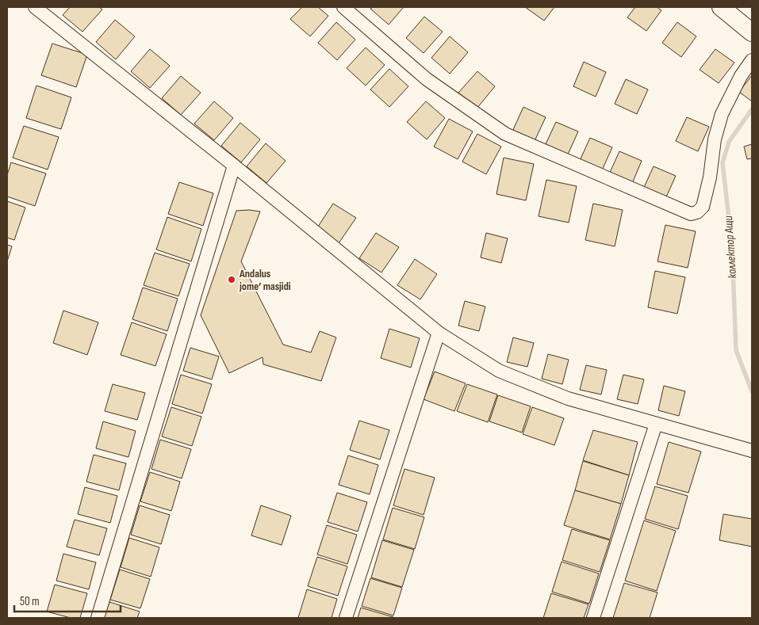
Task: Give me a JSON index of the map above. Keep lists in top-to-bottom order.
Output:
{
  "water": ["коллектор Ащи"],
  "places": ["Andalus jome’ masjidi"],
  "scale_bar": "50 m"
}
